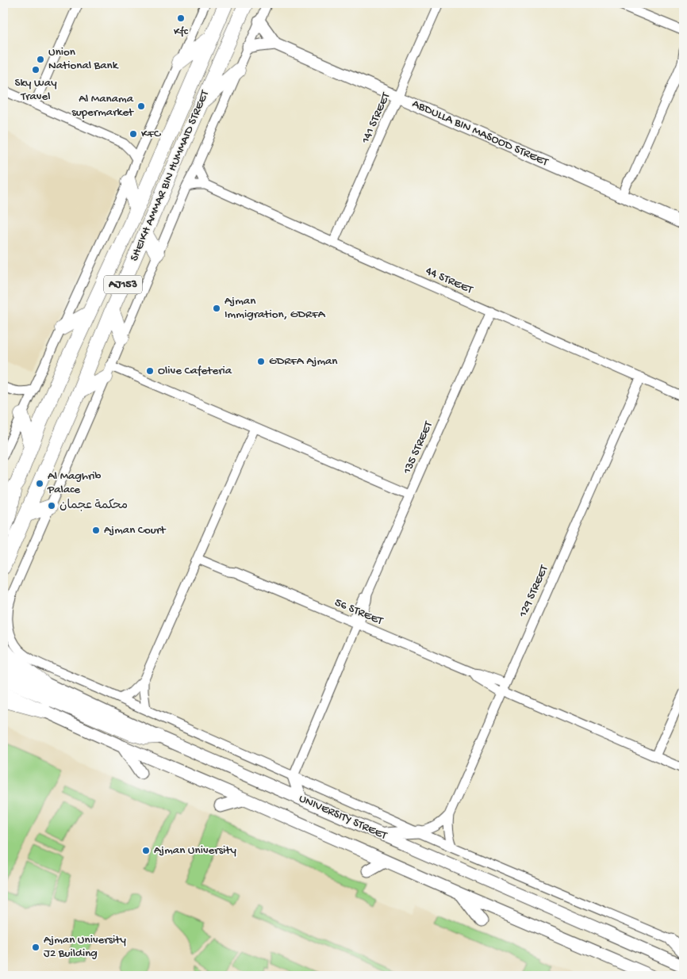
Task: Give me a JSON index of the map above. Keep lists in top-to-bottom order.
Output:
{
  "streets": {
    "main road": [
      "ABDULLA BIN MASOOD STREET",
      "SHEIKH AMMAR BIN HUMMAID STREET",
      "AJ153",
      "UNIVERSITY STREET"
    ],
    "street": [
      "141 STREET",
      "44 STREET",
      "135 STREET",
      "129 STREET",
      "56 STREET"
    ]
  },
  "crossings": [
    ["141 STREET", "ABDULLA BIN MASOOD STREET"],
    ["141 STREET", "44 STREET"],
    ["44 STREET", "135 STREET"],
    ["44 STREET", "129 STREET"],
    ["135 STREET", "56 STREET"],
    ["129 STREET", "56 STREET"]
  ],
  "places": [
    "Kfc",
    "Union National Bank",
    "Sky Way Travel",
    "Al Manama supermarket",
    "KFC",
    "Ajman Immigration, GDRFA",
    "GDRFA Ajman",
    "Olive Cafeteria",
    "Al Maghrib Palace",
    "محكمة عجمان",
    "Ajman Court",
    "Ajman University",
    "Ajman University J2 Building"
  ]
}
